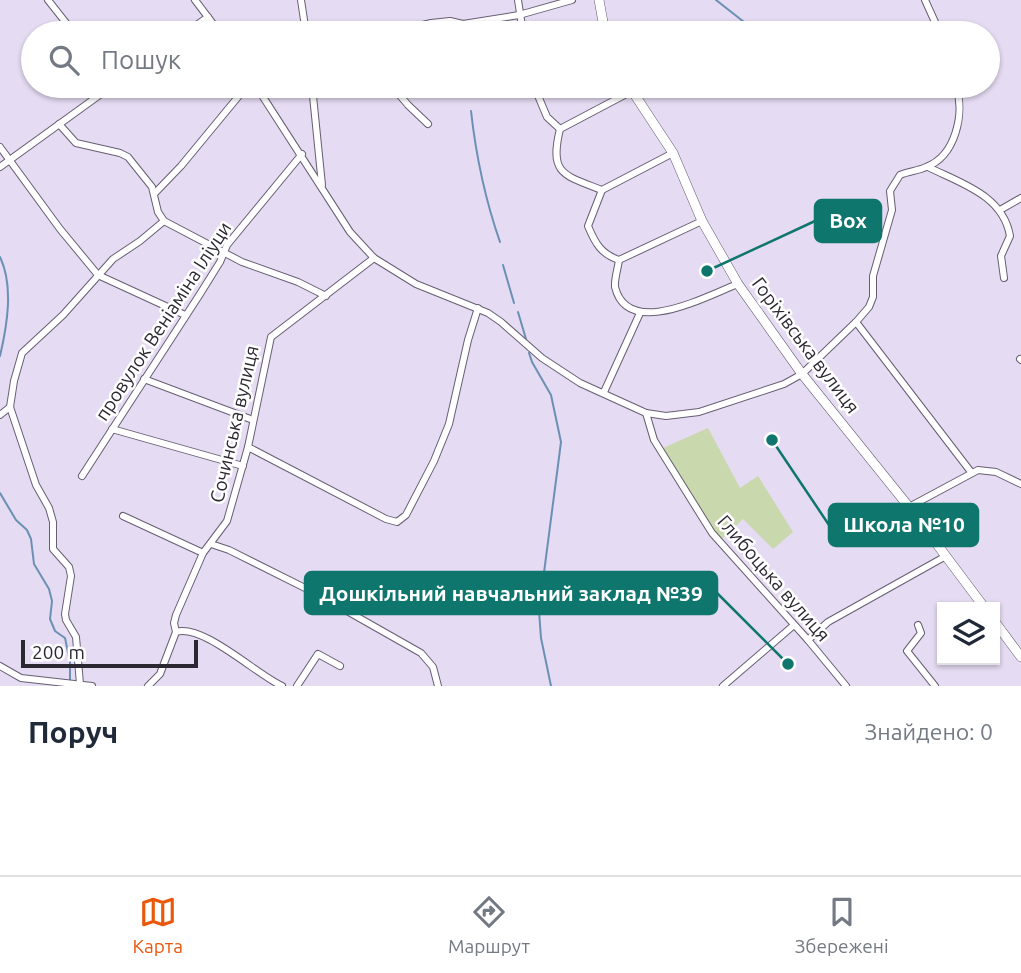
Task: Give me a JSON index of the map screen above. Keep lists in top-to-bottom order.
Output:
{
  "streets": {
    "street": [
      "провулок Веніаміна Іліуци",
      "Горіхівська вулиця",
      "Сочинська вулиця",
      "Глибоцька вулиця"
    ]
  },
  "places": ["Box", "Школа №10", "Дошкільний навчальний заклад №39"],
  "scale_bar": "200 m",
  "page": {
    "search": "Пошук",
    "scale": "200 m",
    "heading": ["Поруч", "Знайдено: 0"],
    "nav": ["Карта", "Маршрут", "Збережені"]
  }
}
